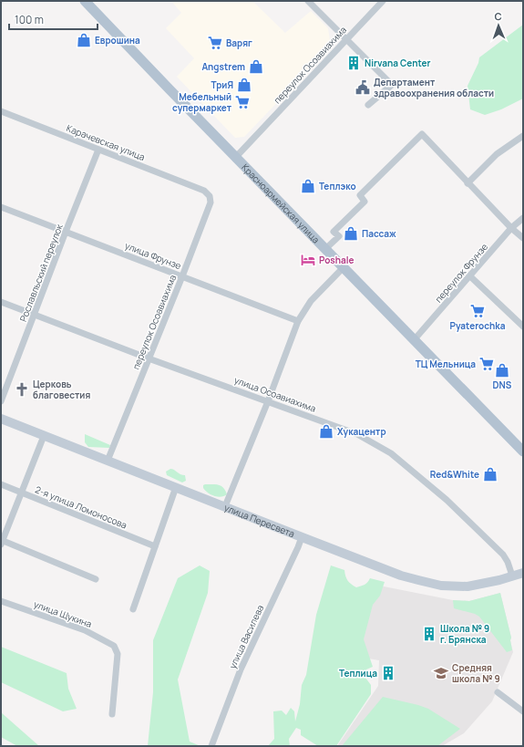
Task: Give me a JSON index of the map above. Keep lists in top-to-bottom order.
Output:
{
  "streets": {
    "main road": ["Красноармейская улица", "улица Пересвета"],
    "street": [
      "переулок Осоавиахима",
      "Карачевская улица",
      "улица Фрунзе",
      "Рославльский переулок",
      "переулок Фрунзе",
      "улица Осоавиахима",
      "2-я улица Ломоносова",
      "улица Щукина",
      "улица Василева"
    ]
  },
  "crossings": [
    ["переулок Осоавиахима", "Карачевская улица"],
    ["переулок Осоавиахима", "Красноармейская улица"],
    ["переулок Осоавиахима", "улица Фрунзе"],
    ["переулок Осоавиахима", "улица Осоавиахима"],
    ["переулок Осоавиахима", "улица Пересвета"],
    ["Карачевская улица", "Рославльский переулок"],
    ["Красноармейская улица", "переулок Фрунзе"],
    ["улица Фрунзе", "Рославльский переулок"],
    ["Рославльский переулок", "улица Осоавиахима"],
    ["улица Осоавиахима", "улица Пересвета"],
    ["улица Пересвета", "улица Василева"]
  ],
  "places": {
    "shop": [
      "Еврошина",
      "Angstrem",
      "ТриЯ",
      "Теплэко",
      "Пассаж",
      "DNS",
      "Хукацентр",
      "Red&White"
    ],
    "supermarket": [
      "Варяг",
      "Мебельный супермаркет",
      "Pyaterochka",
      "ТЦ Мельница"
    ],
    "building": ["Nirvana Center", "Школа № 9 г. Брянска", "Теплица"],
    "public building": ["Департамент здравоохранения области"],
    "hotel": ["Poshale"],
    "church": ["Церковь благовестия"],
    "school or university": ["Средняя школа № 9"]
  },
  "scale_bar": "100 m",
  "north": "top"
}
